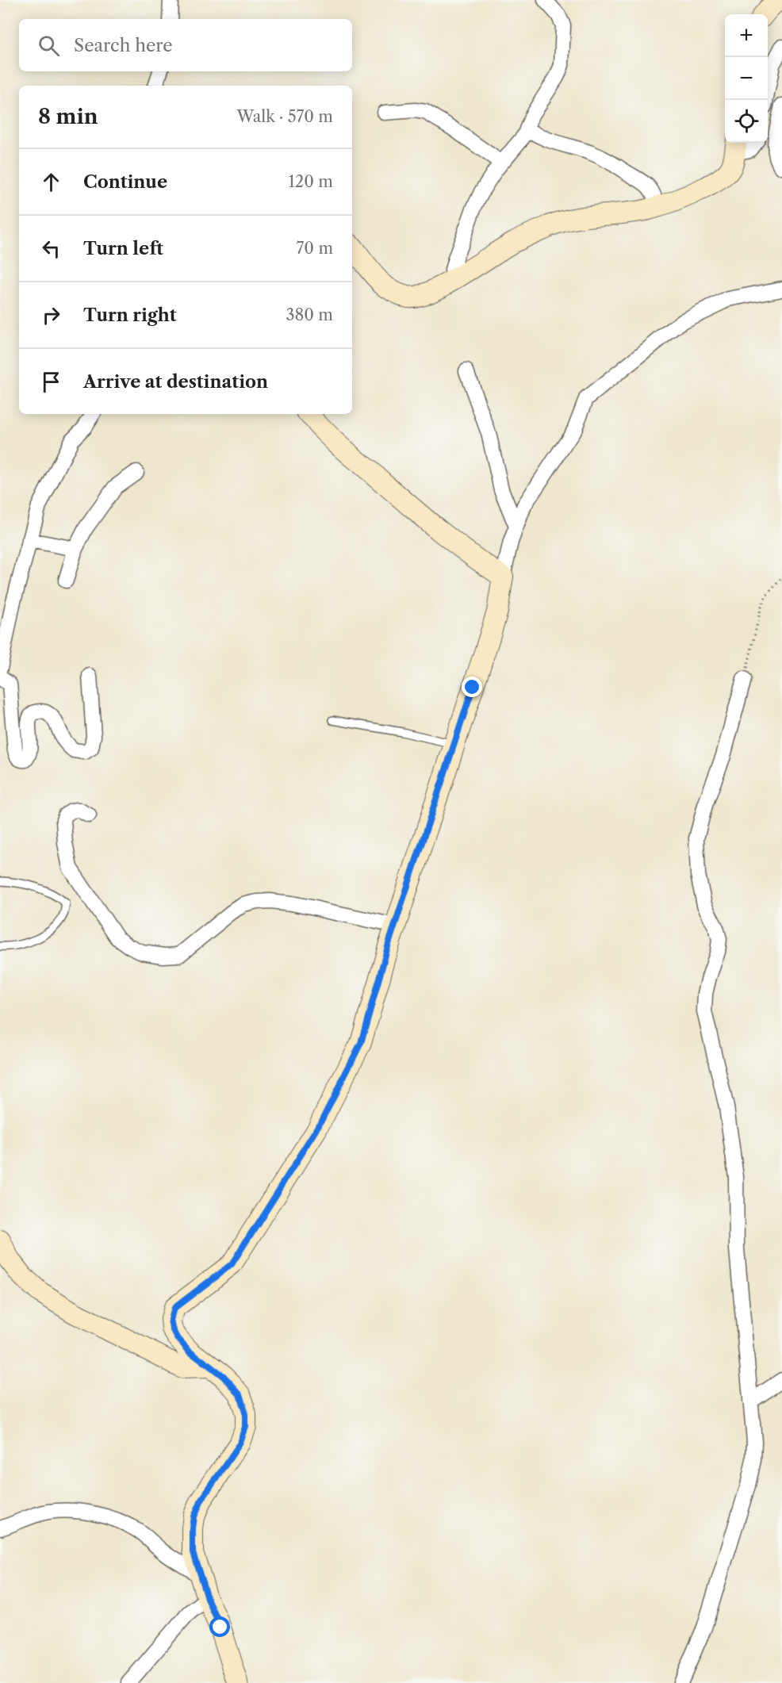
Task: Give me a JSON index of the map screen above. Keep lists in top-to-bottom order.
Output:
{
  "page": {
    "map_buttons": ["+", "−"],
    "search": "Search here",
    "heading": ["8 min", "Walk · 570 m"],
    "list": [
      ["Continue", "120 m"],
      ["Turn left", "70 m"],
      ["Turn right", "380 m"],
      "Arrive at destination"
    ]
  }
}
